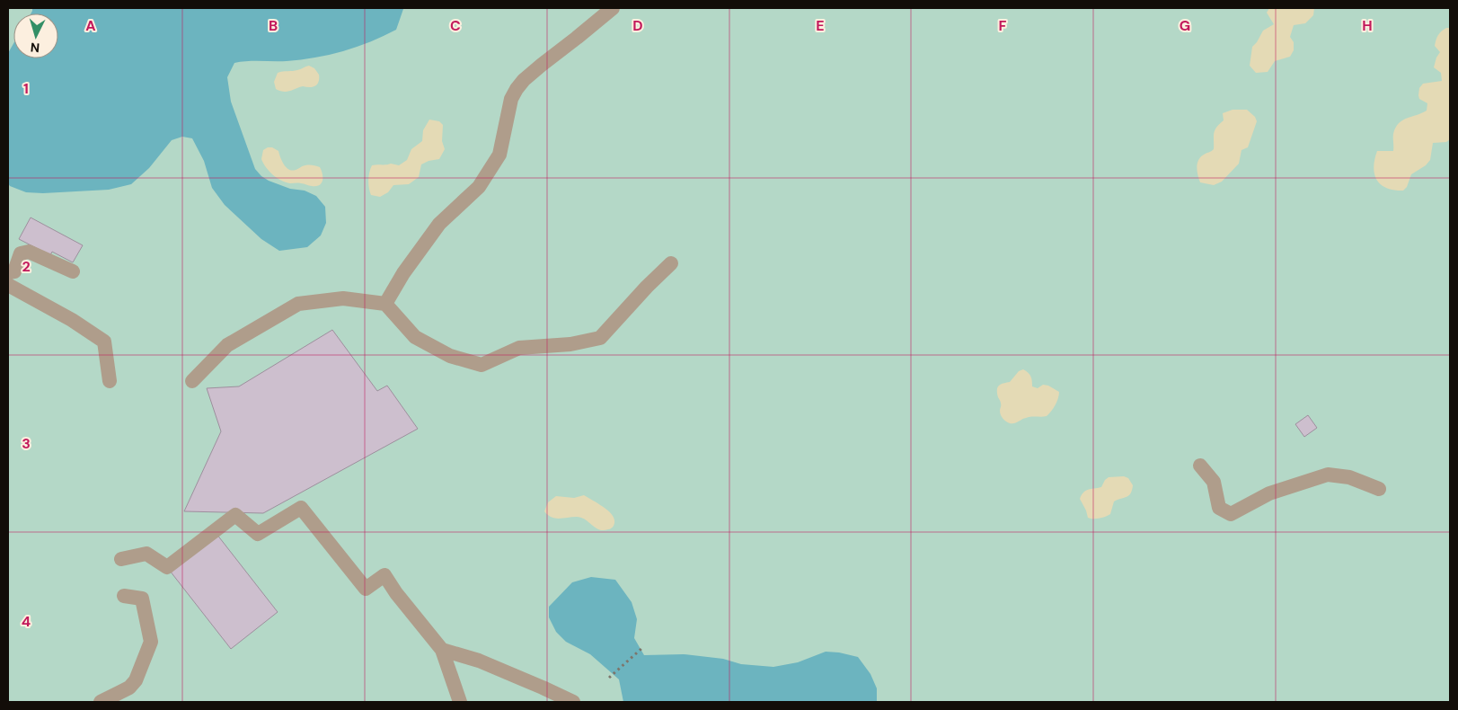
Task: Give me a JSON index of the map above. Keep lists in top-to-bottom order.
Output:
{
  "north": "bottom",
  "grid": {
    "columns": [
      "A",
      "B",
      "C",
      "D",
      "E",
      "F",
      "G",
      "H"
    ],
    "rows": [
      "1",
      "2",
      "3",
      "4"
    ]
  }
}
